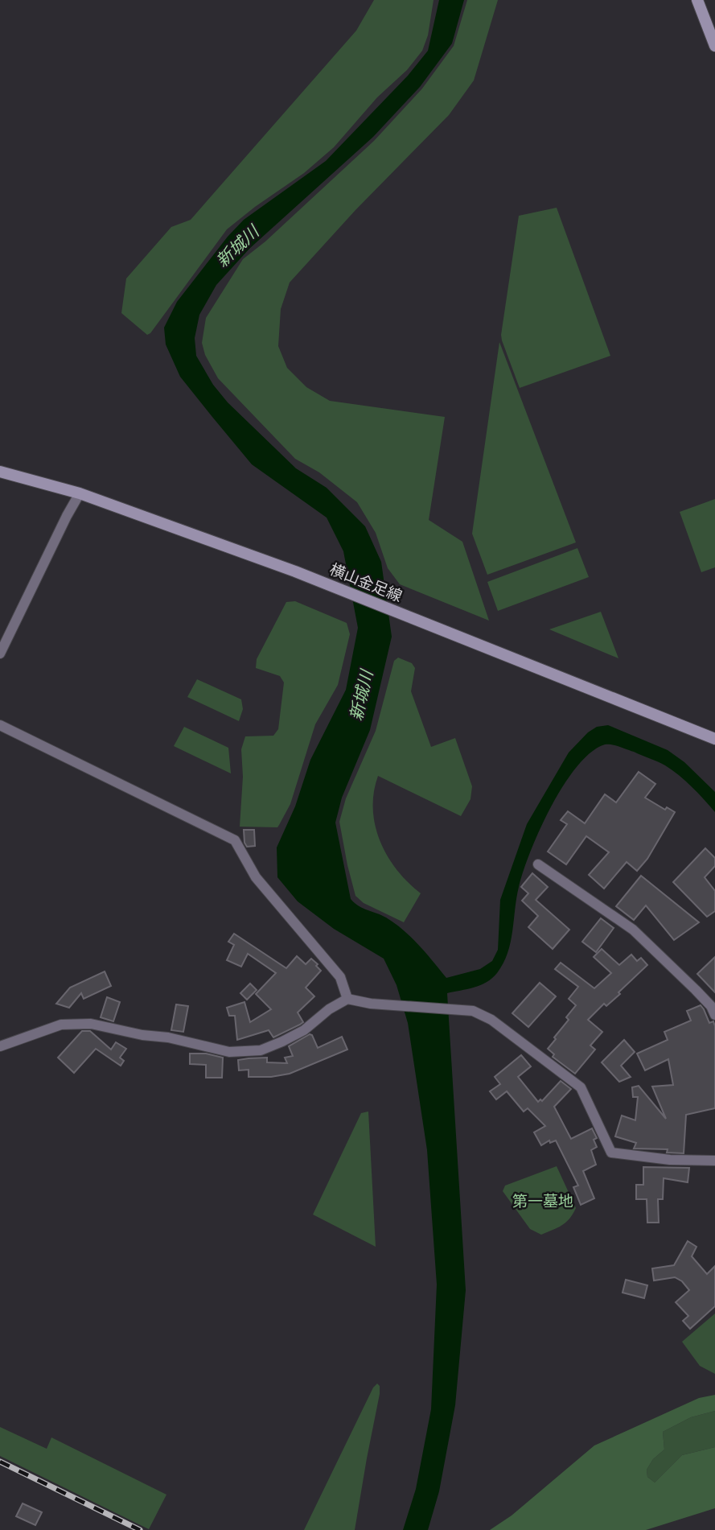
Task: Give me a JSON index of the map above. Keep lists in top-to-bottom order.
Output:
{
  "streets": {
    "street": ["横山金足線"]
  },
  "water": ["新城川"],
  "parks": ["第一墓地"]
}
